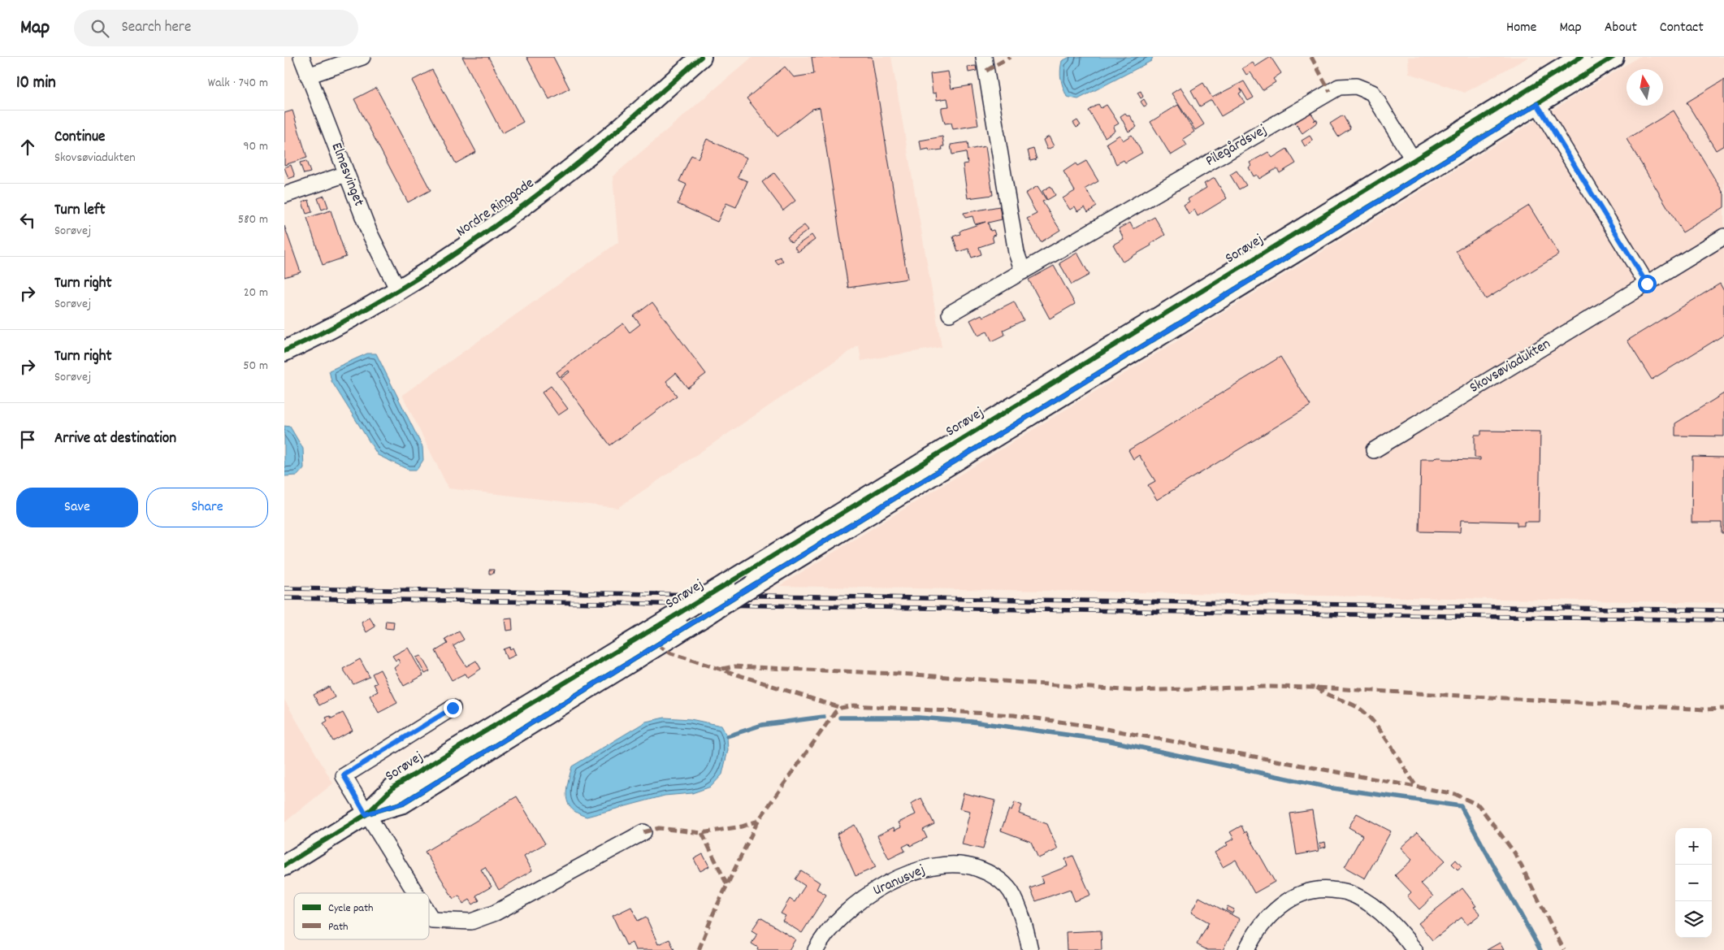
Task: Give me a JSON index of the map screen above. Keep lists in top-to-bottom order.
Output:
{
  "streets": {
    "street": [
      "Pilegårdsvej",
      "Elmesvinget",
      "Nordre Ringgade",
      "Sorøvej",
      "Skovsøviadukten",
      "Uranusvej"
    ]
  },
  "crossings": [
    ["Pilegårdsvej", "Sorøvej"],
    ["Elmesvinget", "Nordre Ringgade"]
  ],
  "legend": ["Cycle path", "Path"],
  "north": "top",
  "page": {
    "header": "Map",
    "search": "Search here",
    "nav": [
      "Home",
      "Map",
      "About",
      "Contact"
    ],
    "heading": ["10 min", "Walk · 740 m"],
    "list": [
      ["Continue", "Skovsøviadukten", "90 m"],
      ["Turn left", "Sorøvej", "580 m"],
      ["Turn right", "Sorøvej", "20 m"],
      ["Turn right", "Sorøvej", "50 m"],
      "Arrive at destination"
    ],
    "buttons": ["Save", "Share"],
    "map_buttons": ["+", "−"]
  }
}
